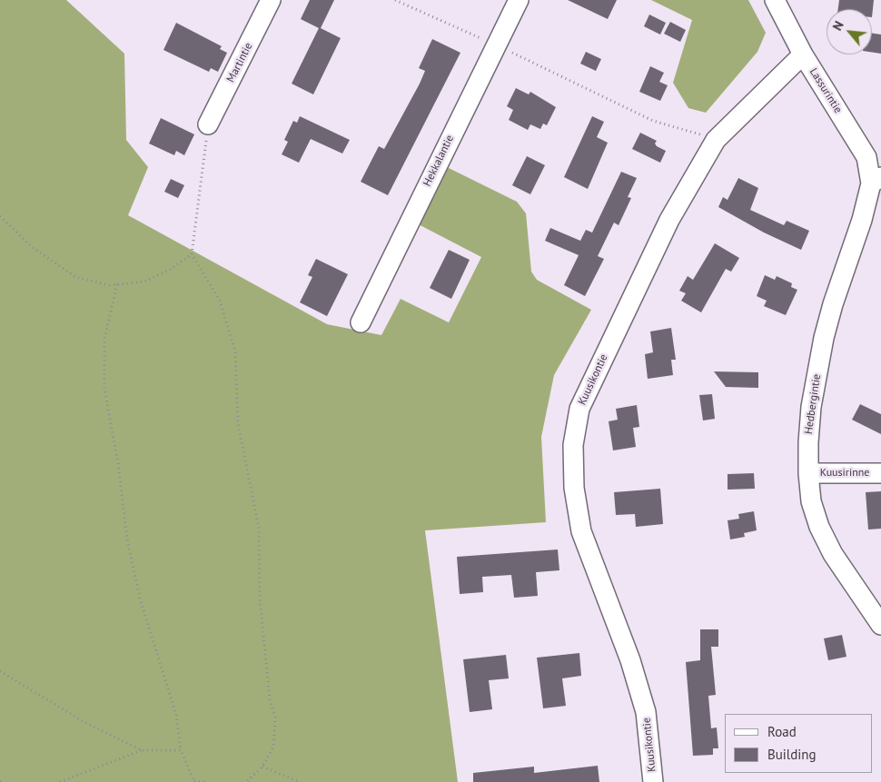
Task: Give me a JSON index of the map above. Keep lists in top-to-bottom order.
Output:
{
  "streets": {
    "street": [
      "Martintie",
      "Lassurintie",
      "Hekkalantie",
      "Kuusikontie",
      "Hedbergintie",
      "Kuusirinne"
    ]
  },
  "crossings": [
    ["Lassurintie", "Kuusikontie"],
    ["Lassurintie", "Hedbergintie"],
    ["Hedbergintie", "Kuusirinne"]
  ],
  "legend": ["Road", "Building"],
  "north": "top left"
}
